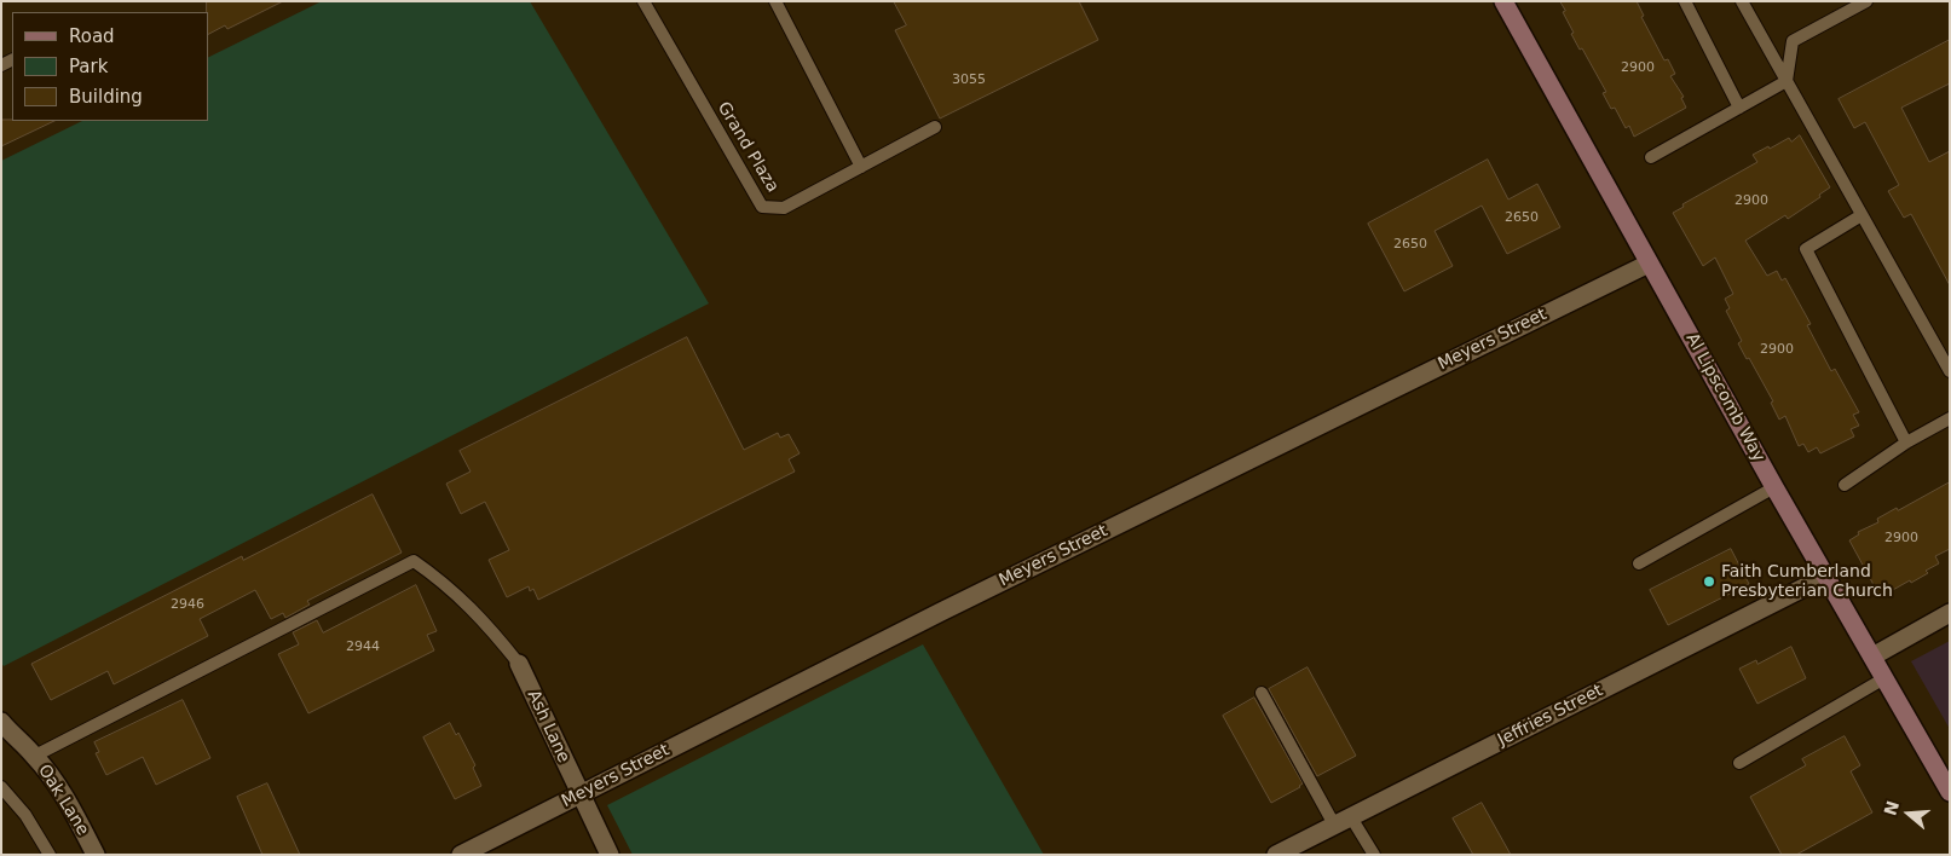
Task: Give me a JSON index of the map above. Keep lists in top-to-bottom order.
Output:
{
  "streets": {
    "street": [
      "Meyers Street",
      "Al Lipscomb Way",
      "Jeffries Street",
      "Ash Lane",
      "Oak Lane"
    ],
    "lane": ["Grand Plaza"]
  },
  "crossings": [
    ["Meyers Street", "Al Lipscomb Way"],
    ["Meyers Street", "Ash Lane"],
    ["Al Lipscomb Way", "Jeffries Street"]
  ],
  "places": ["Faith Cumberland Presbyterian Church"],
  "house_numbers": [
    "2900",
    "3055",
    "2900",
    "2650",
    "2650",
    "2900",
    "2900",
    "2946",
    "2944"
  ],
  "legend": ["Road", "Park", "Building"],
  "north": "left"
}
